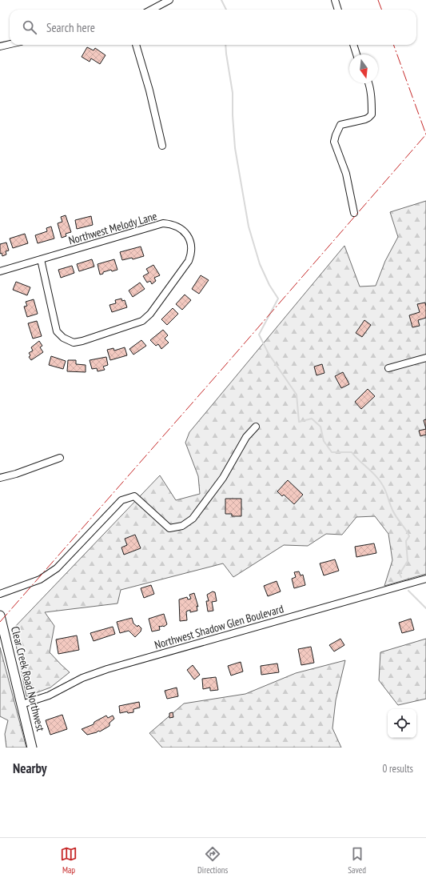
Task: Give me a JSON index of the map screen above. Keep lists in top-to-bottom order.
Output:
{
  "streets": {
    "main road": ["Clear Creek Road Northwest"],
    "street": ["Northwest Melody Lane", "Northwest Shadow Glen Boulevard"]
  },
  "crossings": [
    ["Northwest Shadow Glen Boulevard", "Clear Creek Road Northwest"]
  ],
  "north": "bottom",
  "page": {
    "search": "Search here",
    "heading": ["Nearby", "0 results"],
    "nav": ["Map", "Directions", "Saved"]
  }
}
